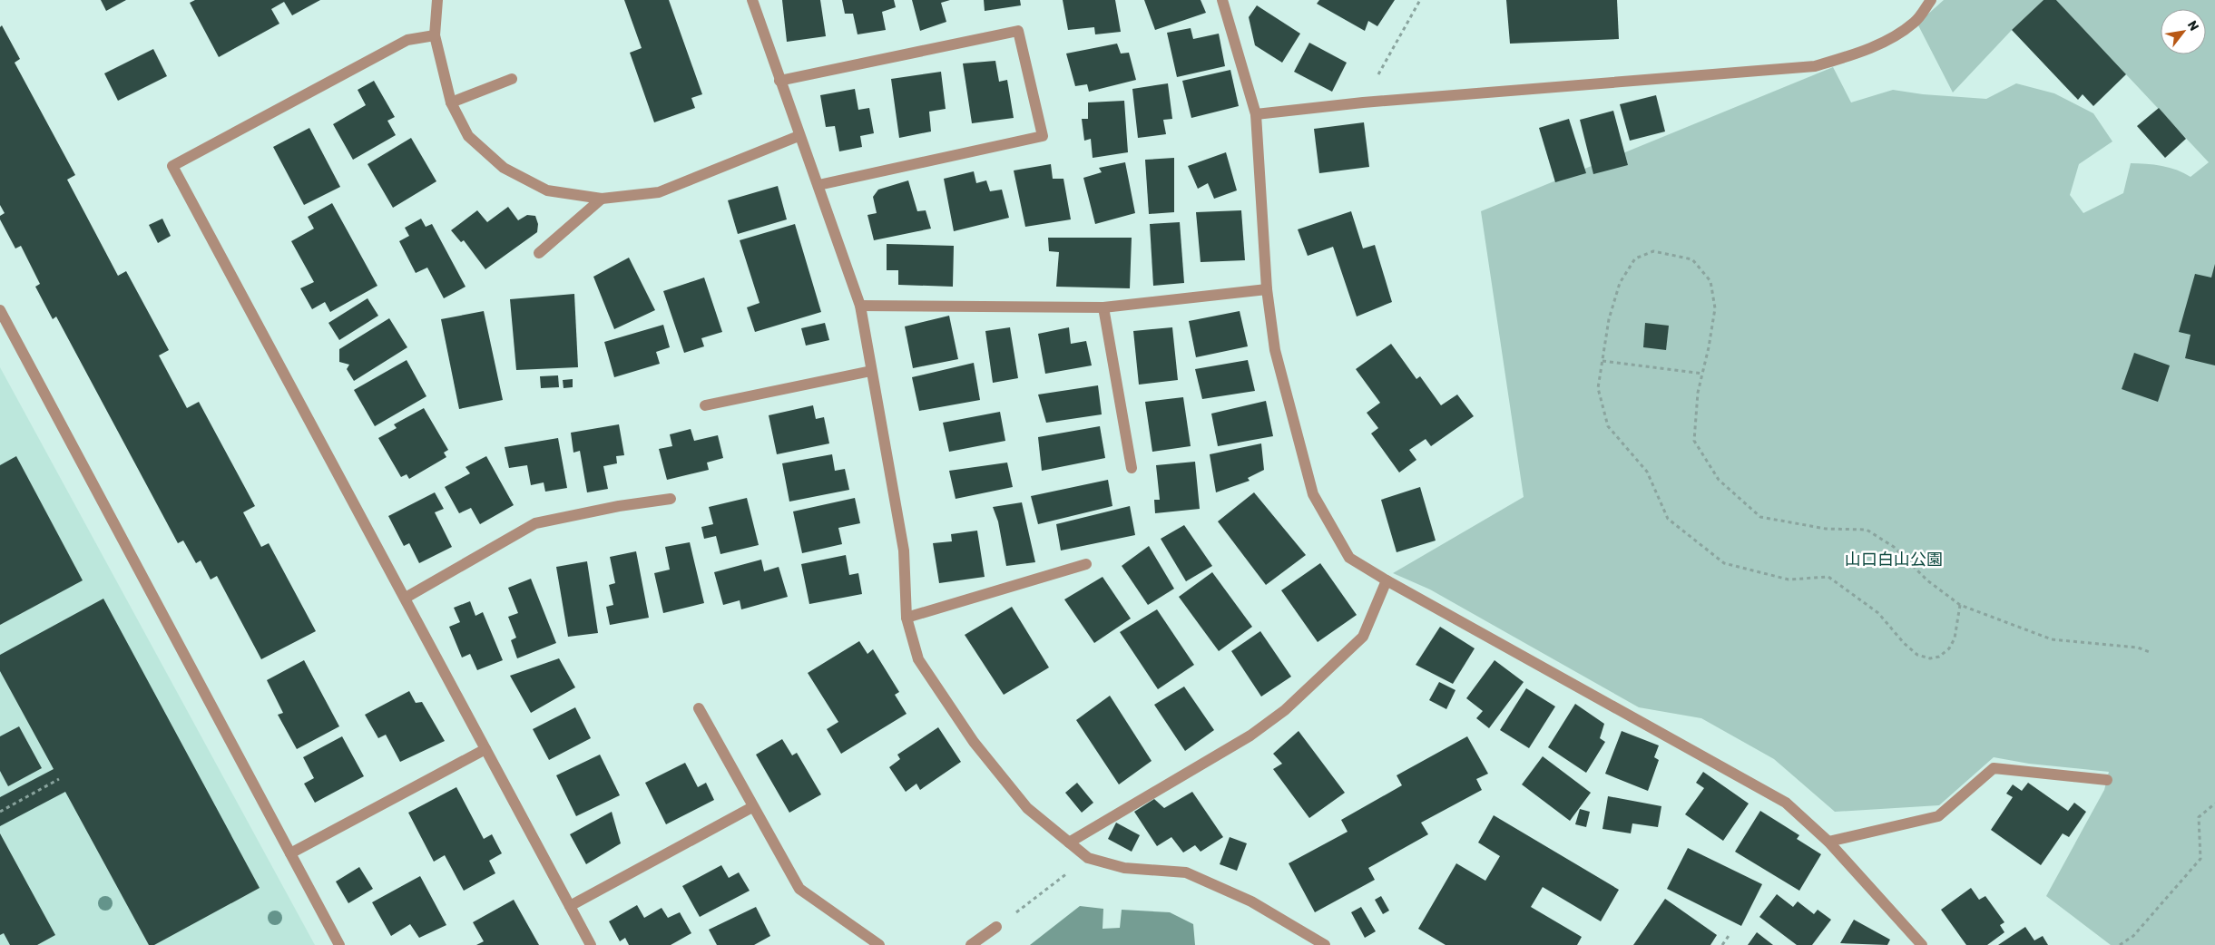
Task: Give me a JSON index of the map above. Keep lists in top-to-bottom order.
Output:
{
  "parks": ["山口白山公園"],
  "north": "top right"
}
